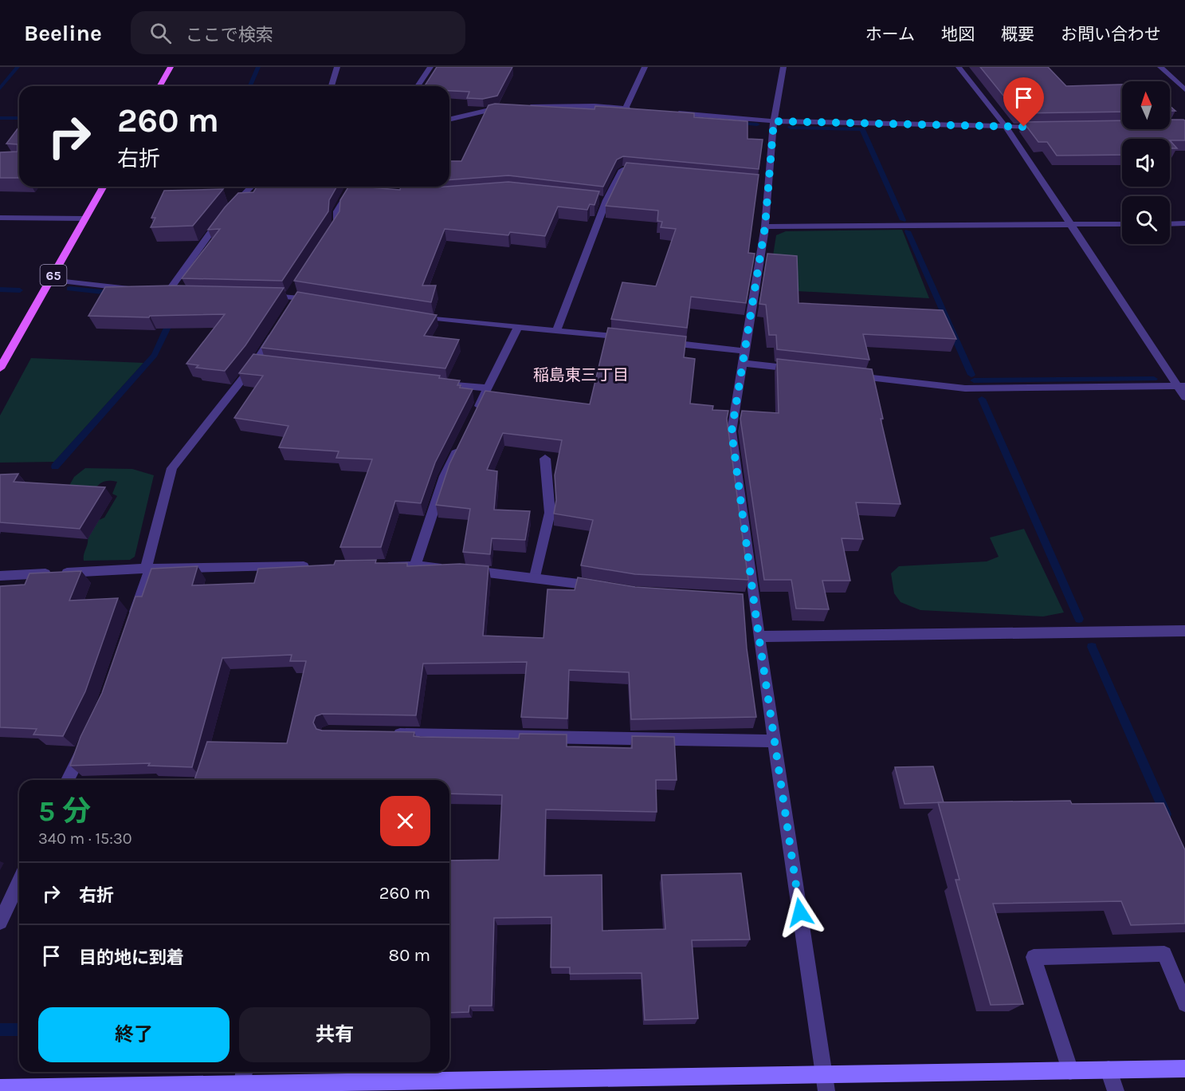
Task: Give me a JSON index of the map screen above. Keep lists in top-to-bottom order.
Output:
{
  "streets": {
    "main road": ["65"]
  },
  "districts": ["稲島東三丁目"],
  "north": "top",
  "page": {
    "header": "Beeline",
    "search": "ここで検索",
    "nav": [
      "ホーム",
      "地図",
      "概要",
      "お問い合わせ"
    ],
    "turn": ["260 m", "右折"],
    "heading": ["5 分", "340 m · 15:30"],
    "list": [
      {
        "name": "右折",
        "value": "260 m"
      },
      {
        "name": "目的地に到着",
        "value": "80 m"
      }
    ],
    "buttons": ["終了", "共有"]
  }
}
